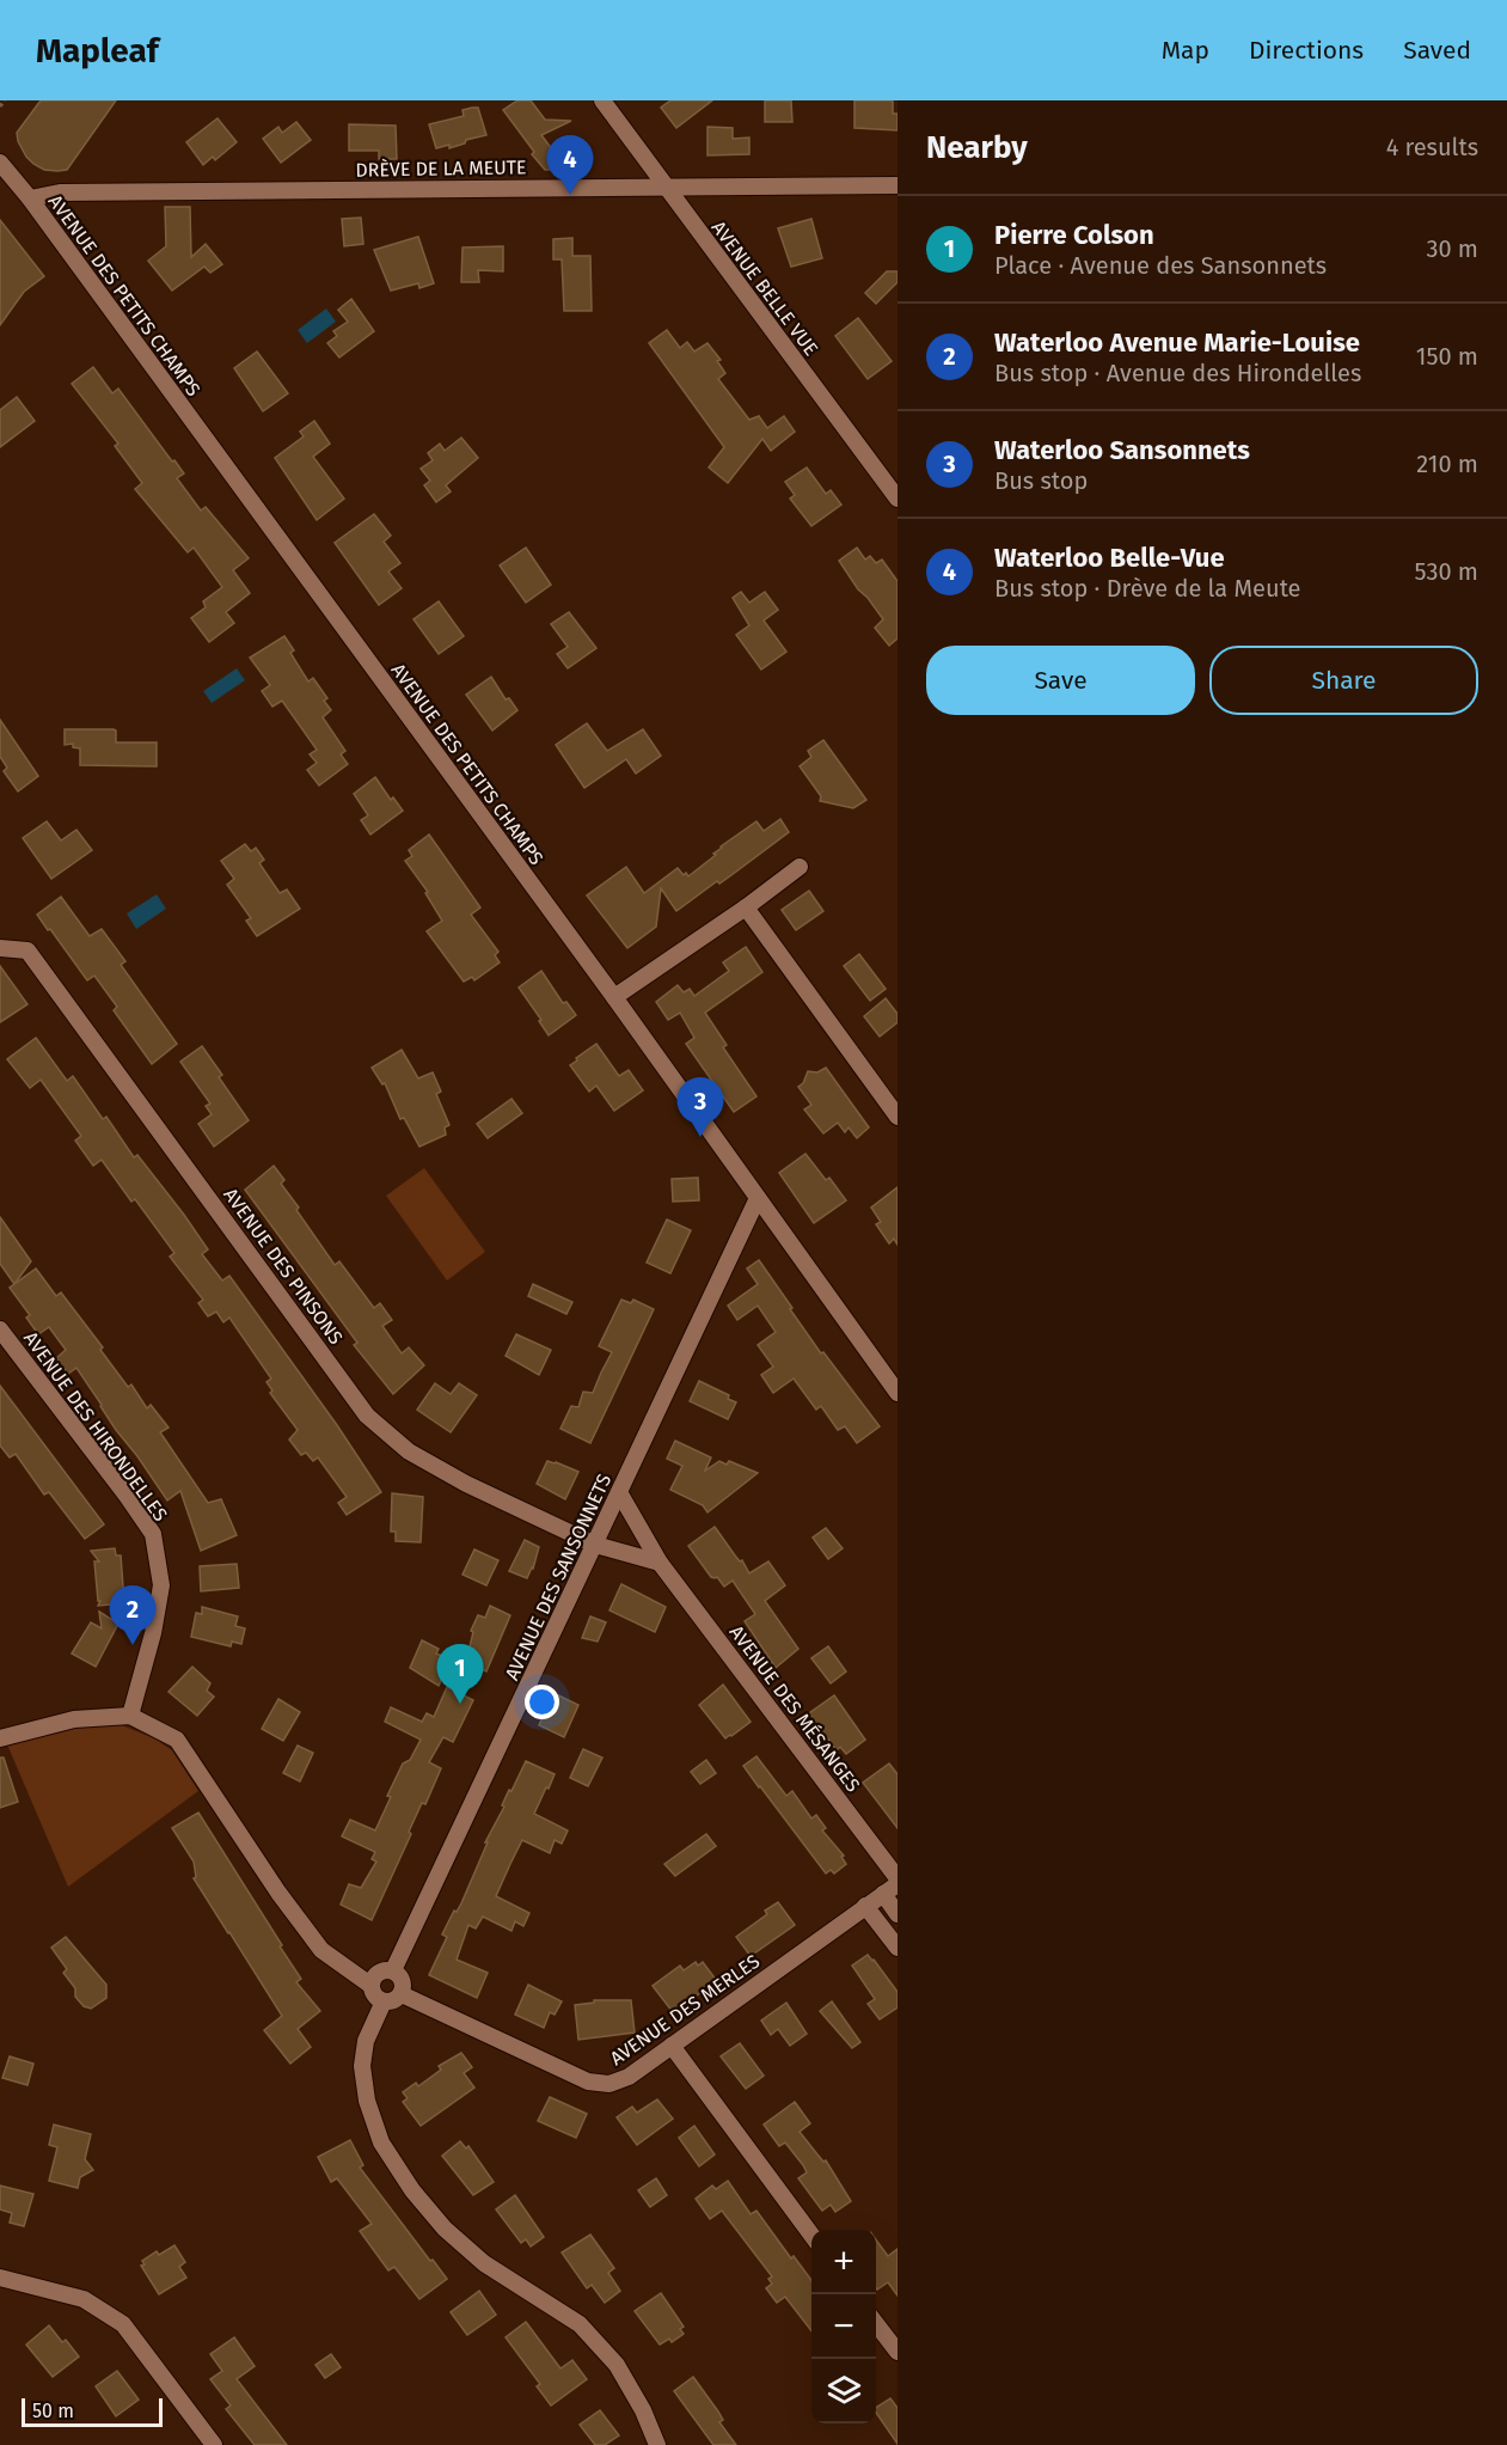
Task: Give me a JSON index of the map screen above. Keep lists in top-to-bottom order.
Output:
{
  "streets": {
    "street": [
      "DRÈVE DE LA MEUTE",
      "AVENUE BELLE VUE",
      "AVENUE DES PETITS CHAMPS",
      "AVENUE DES PINSONS",
      "AVENUE DES HIRONDELLES",
      "AVENUE DES SANSONNETS",
      "AVENUE DES MÉSANGES",
      "AVENUE DES MERLES"
    ]
  },
  "crossings": [
    ["DRÈVE DE LA MEUTE", "AVENUE BELLE VUE"],
    ["DRÈVE DE LA MEUTE", "AVENUE DES PETITS CHAMPS"],
    ["AVENUE DES PETITS CHAMPS", "AVENUE DES SANSONNETS"],
    ["AVENUE DES PINSONS", "AVENUE DES SANSONNETS"],
    ["AVENUE DES SANSONNETS", "AVENUE DES MÉSANGES"],
    ["AVENUE DES SANSONNETS", "AVENUE DES MERLES"]
  ],
  "scale_bar": "50 m",
  "page": {
    "header": "Mapleaf",
    "nav": ["Map", "Directions", "Saved"],
    "heading": ["Nearby", "4 results"],
    "pins": [
      "4",
      "3",
      "2",
      "1"
    ],
    "list": [
      {
        "mark": "1",
        "name": "Pierre Colson",
        "note": "Place · Avenue des Sansonnets",
        "value": "30 m"
      },
      {
        "mark": "2",
        "name": "Waterloo Avenue Marie-Louise",
        "note": "Bus stop · Avenue des Hirondelles",
        "value": "150 m"
      },
      {
        "mark": "3",
        "name": "Waterloo Sansonnets",
        "note": "Bus stop",
        "value": "210 m"
      },
      {
        "mark": "4",
        "name": "Waterloo Belle-Vue",
        "note": "Bus stop · Drève de la Meute",
        "value": "530 m"
      }
    ],
    "buttons": ["Save", "Share"],
    "map_buttons": ["+", "−"],
    "scale": "50 m"
  }
}
